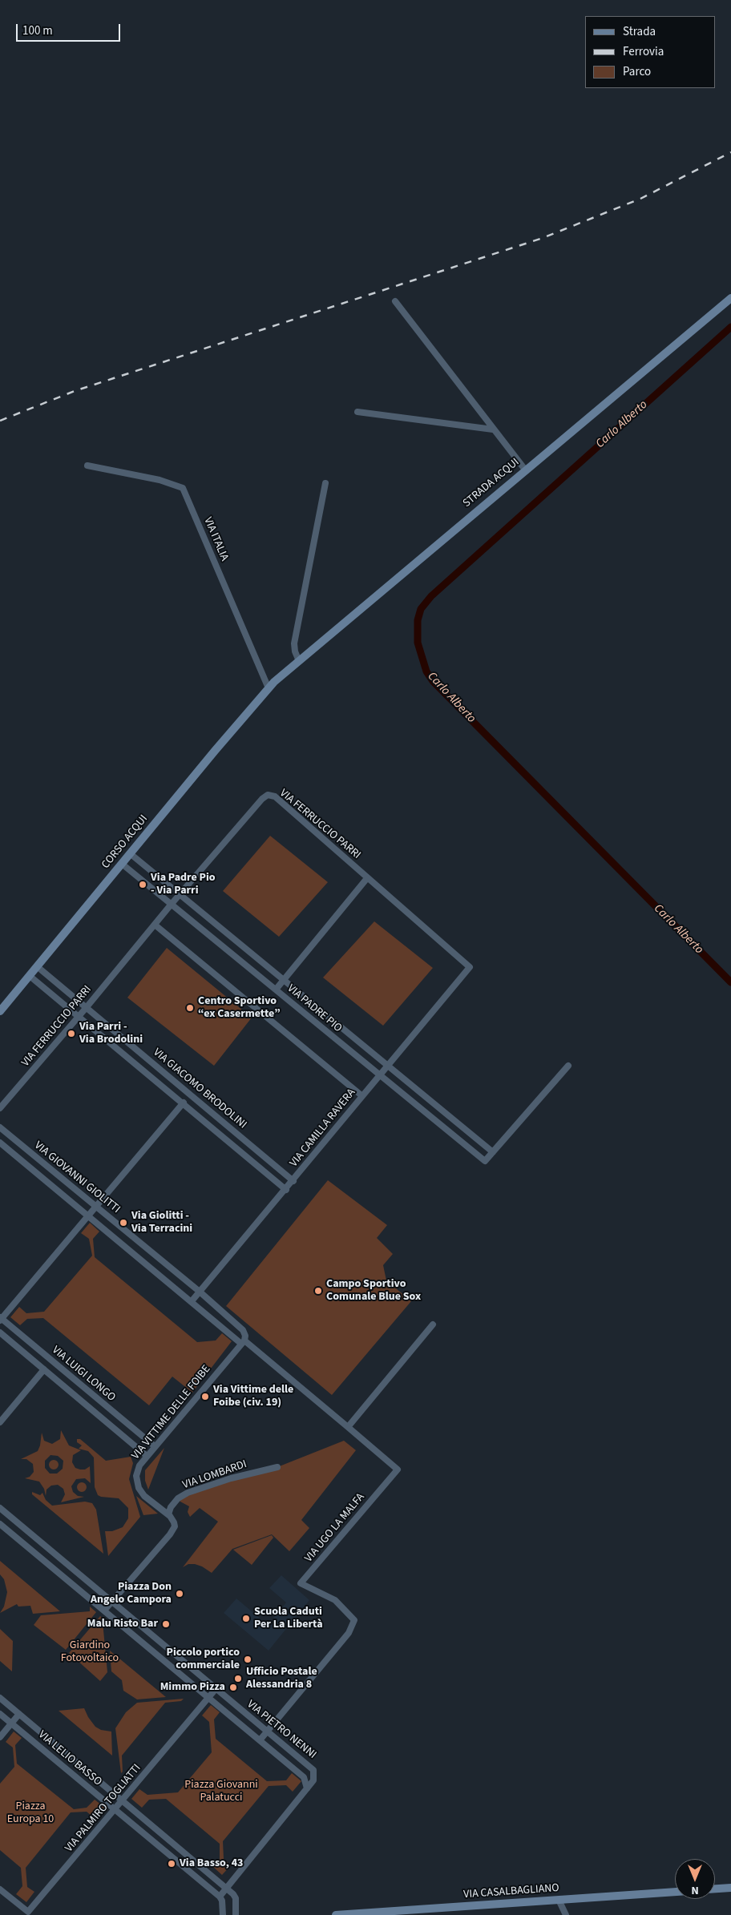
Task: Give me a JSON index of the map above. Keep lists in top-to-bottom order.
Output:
{
  "streets": {
    "street": [
      "STRADA ACQUI",
      "VIA ITALIA",
      "VIA FERRUCCIO PARRI",
      "CORSO ACQUI",
      "VIA PADRE PIO",
      "VIA GIACOMO BRODOLINI",
      "VIA CAMILLA RAVERA",
      "VIA GIOVANNI GIOLITTI",
      "VIA LUIGI LONGO",
      "VIA VITTIME DELLE FOIBE",
      "VIA LOMBARDI",
      "VIA UGO LA MALFA",
      "VIA PIETRO NENNI",
      "VIA LELIO BASSO",
      "VIA PALMIRO TOGLIATTI",
      "VIA CASALBAGLIANO"
    ]
  },
  "crossings": [
    ["STRADA ACQUI", "VIA ITALIA"],
    ["STRADA ACQUI", "CORSO ACQUI"],
    ["VIA ITALIA", "CORSO ACQUI"],
    ["VIA FERRUCCIO PARRI", "VIA PADRE PIO"],
    ["VIA FERRUCCIO PARRI", "VIA GIACOMO BRODOLINI"],
    ["VIA FERRUCCIO PARRI", "VIA CAMILLA RAVERA"],
    ["CORSO ACQUI", "VIA PADRE PIO"],
    ["CORSO ACQUI", "VIA GIACOMO BRODOLINI"],
    ["VIA PADRE PIO", "VIA CAMILLA RAVERA"],
    ["VIA GIACOMO BRODOLINI", "VIA CAMILLA RAVERA"],
    ["VIA CAMILLA RAVERA", "VIA GIOVANNI GIOLITTI"],
    ["VIA GIOVANNI GIOLITTI", "VIA VITTIME DELLE FOIBE"],
    ["VIA GIOVANNI GIOLITTI", "VIA UGO LA MALFA"],
    ["VIA LUIGI LONGO", "VIA VITTIME DELLE FOIBE"],
    ["VIA VITTIME DELLE FOIBE", "VIA LOMBARDI"],
    ["VIA UGO LA MALFA", "VIA PIETRO NENNI"],
    ["VIA PIETRO NENNI", "VIA PALMIRO TOGLIATTI"],
    ["VIA LELIO BASSO", "VIA PALMIRO TOGLIATTI"]
  ],
  "water": ["Carlo Alberto"],
  "parks": ["Giardino Fotovoltaico", "Piazza Giovanni Palatucci", "Piazza Europa 10"],
  "places": [
    "Via Padre Pio - Via Parri",
    "Centro Sportivo “ex Casermette”",
    "Via Parri - Via Brodolini",
    "Via Giolitti - Via Terracini",
    "Campo Sportivo Comunale Blue Sox",
    "Via Vittime delle Foibe (civ. 19)",
    "Piazza Don Angelo Campora",
    "Scuola Caduti Per La Libertà",
    "Malu Risto Bar",
    "Piccolo portico commerciale",
    "Ufficio Postale Alessandria 8",
    "Mimmo Pizza",
    "Via Basso, 43"
  ],
  "legend": ["Strada", "Ferrovia", "Parco"],
  "scale_bar": "100 m",
  "north": "bottom"
}
